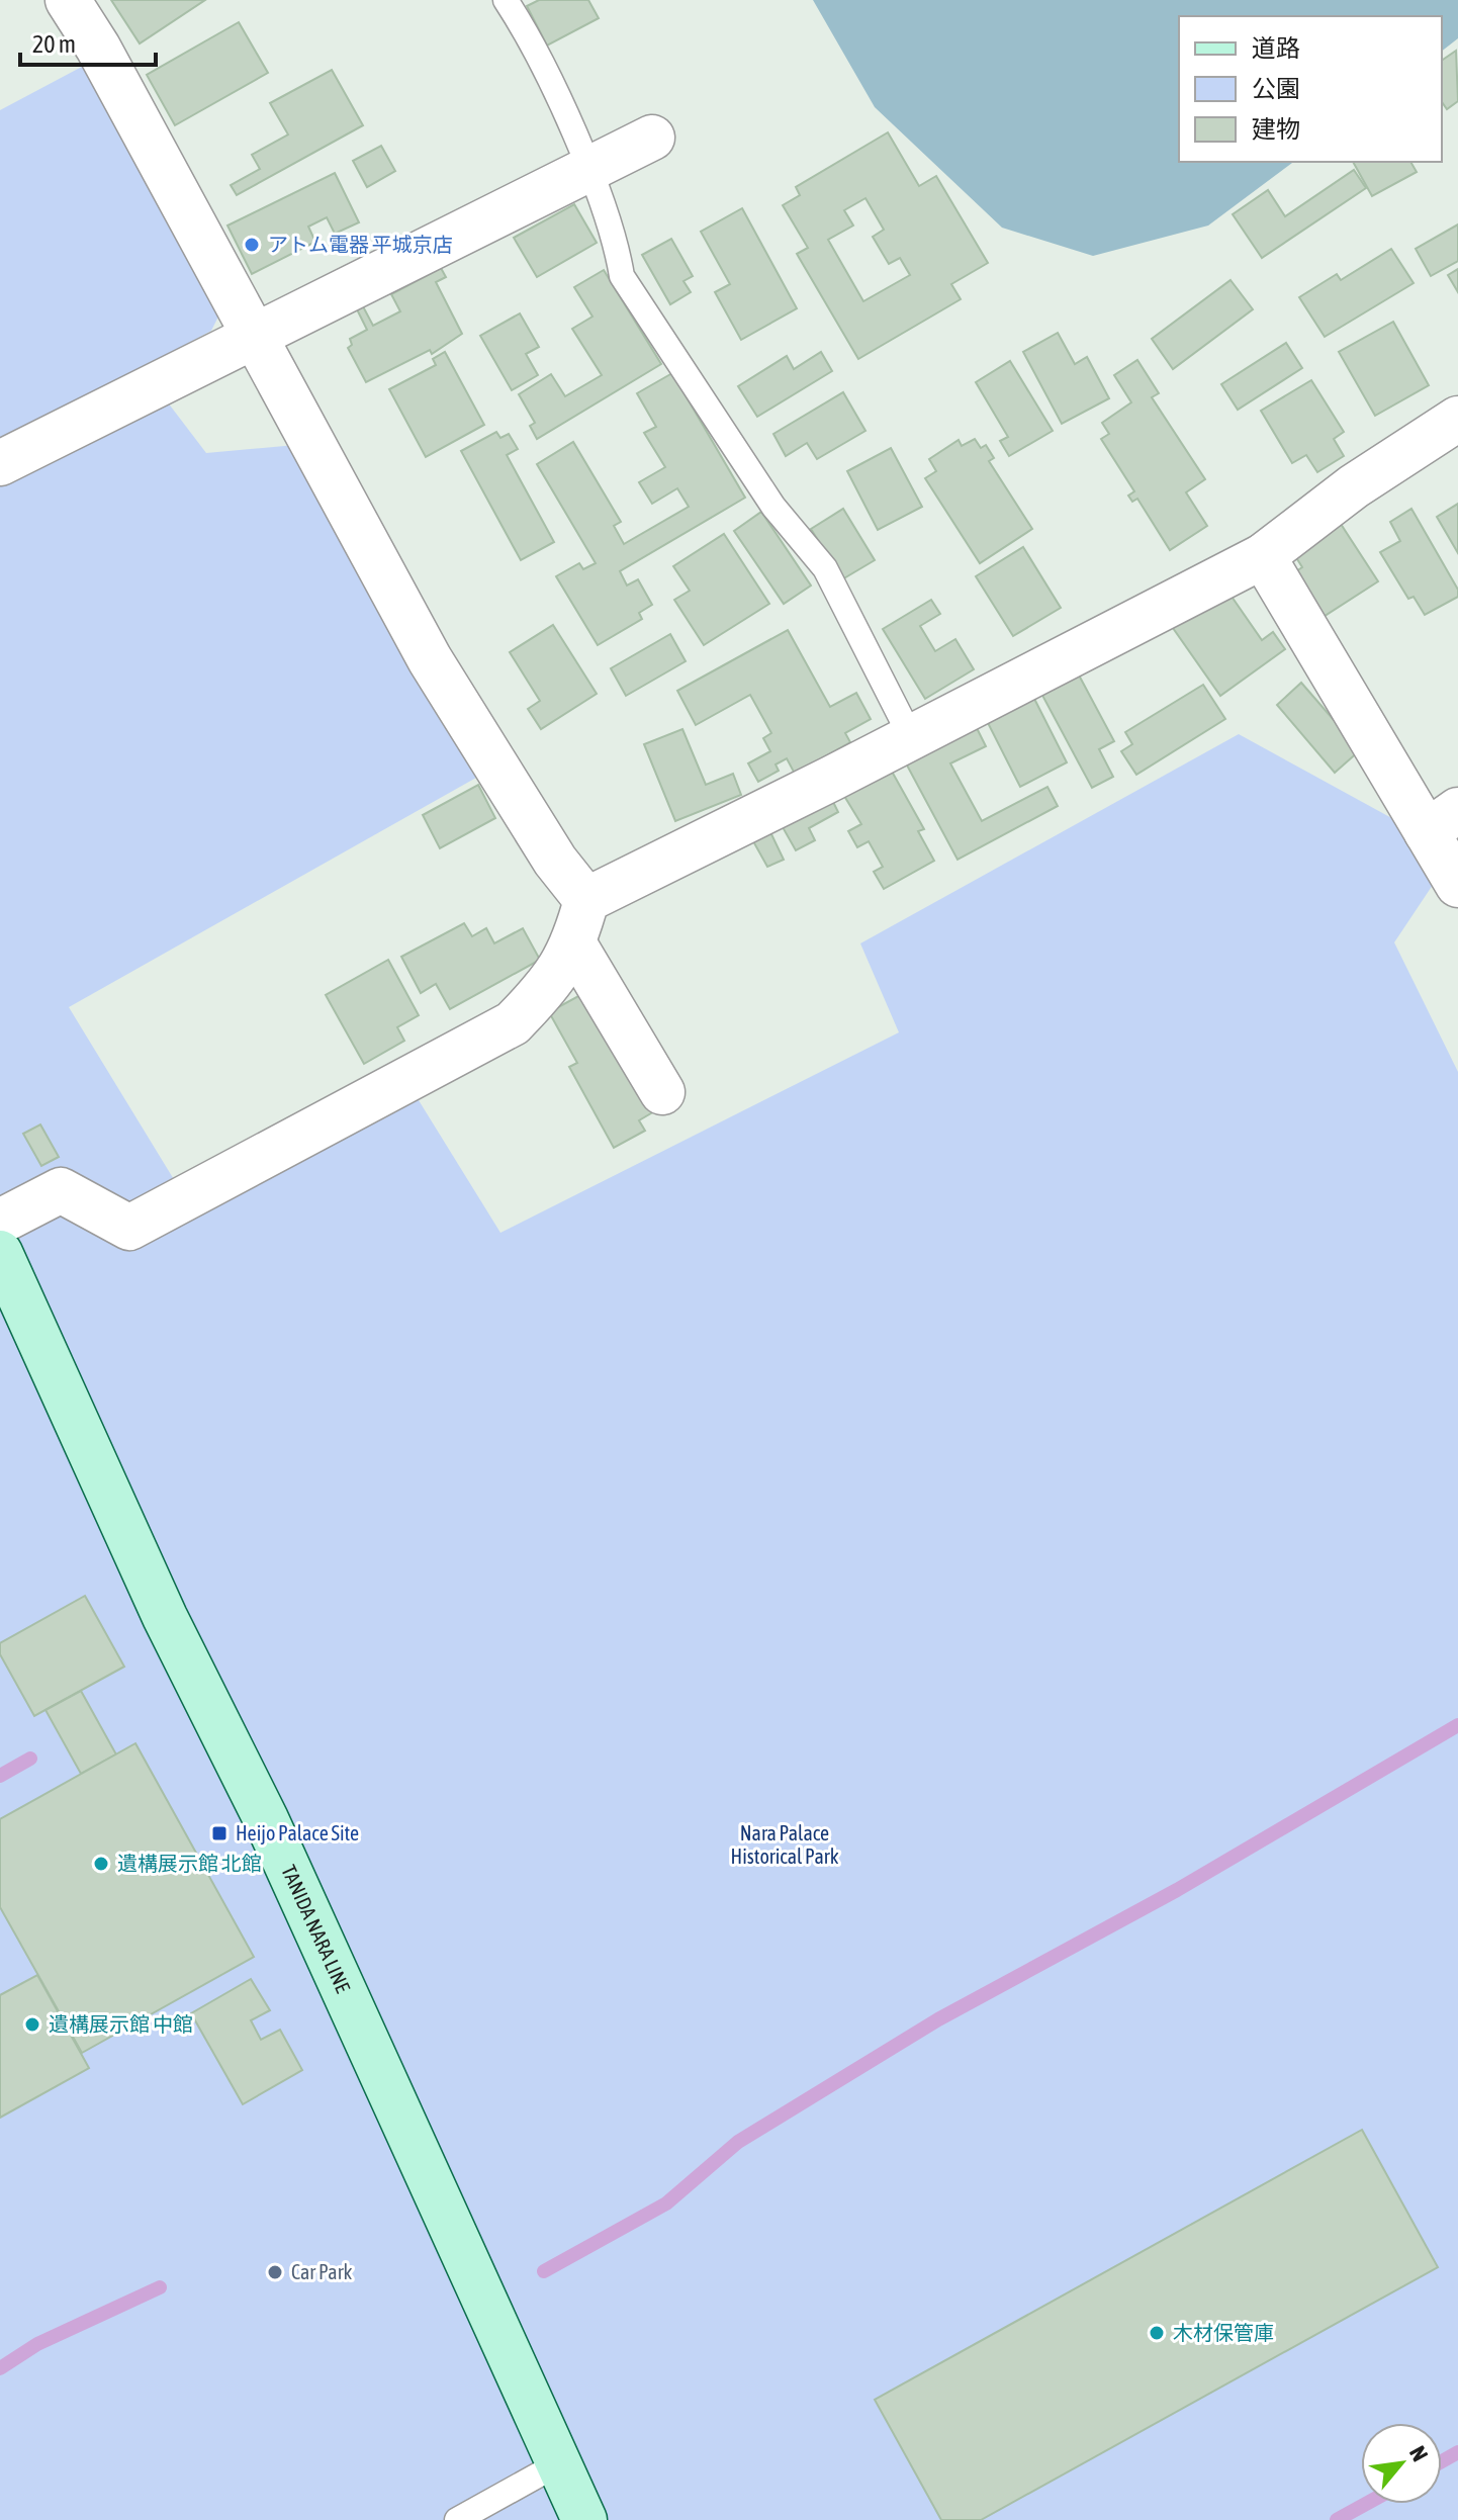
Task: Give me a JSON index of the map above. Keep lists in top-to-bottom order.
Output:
{
  "streets": {
    "main road": ["TANIDA NARA LINE"]
  },
  "parks": ["Nara Palace Historical Park"],
  "places": {
    "other": [
      "アトム電器 平城京店",
      "遺構展示館 北館",
      "遺構展示館 中館",
      "Car Park",
      "木材保管庫"
    ],
    "transit": ["Heijo Palace Site"]
  },
  "legend": ["道路", "公園", "建物"],
  "scale_bar": "20 m",
  "north": "top right"
}
